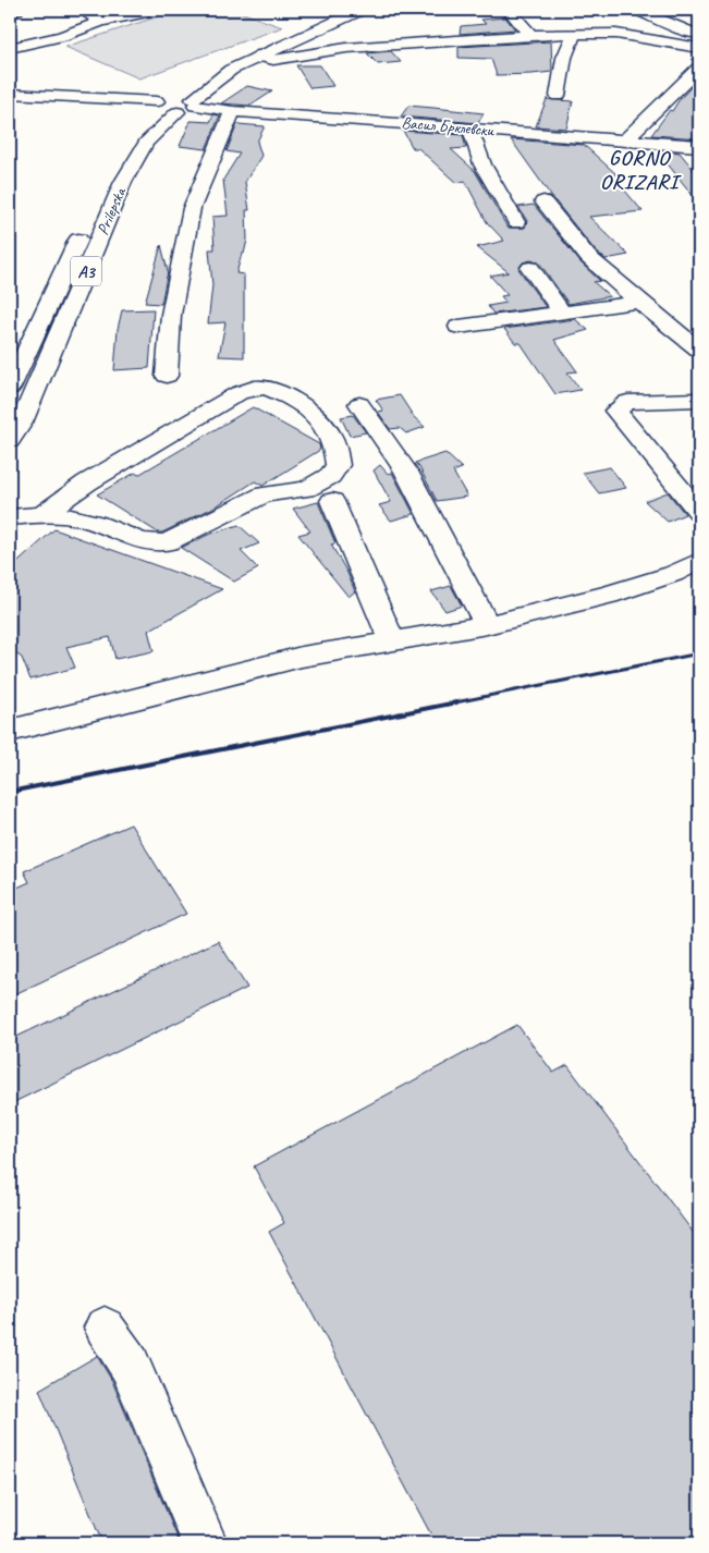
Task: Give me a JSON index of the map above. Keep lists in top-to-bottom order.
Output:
{
  "streets": {
    "street": ["Васил Брклевски", "Prilepska", "A3"]
  },
  "crossings": [
    ["Васил Брклевски", "Prilepska"]
  ],
  "districts": ["GORNO ORIZARI"]
}
